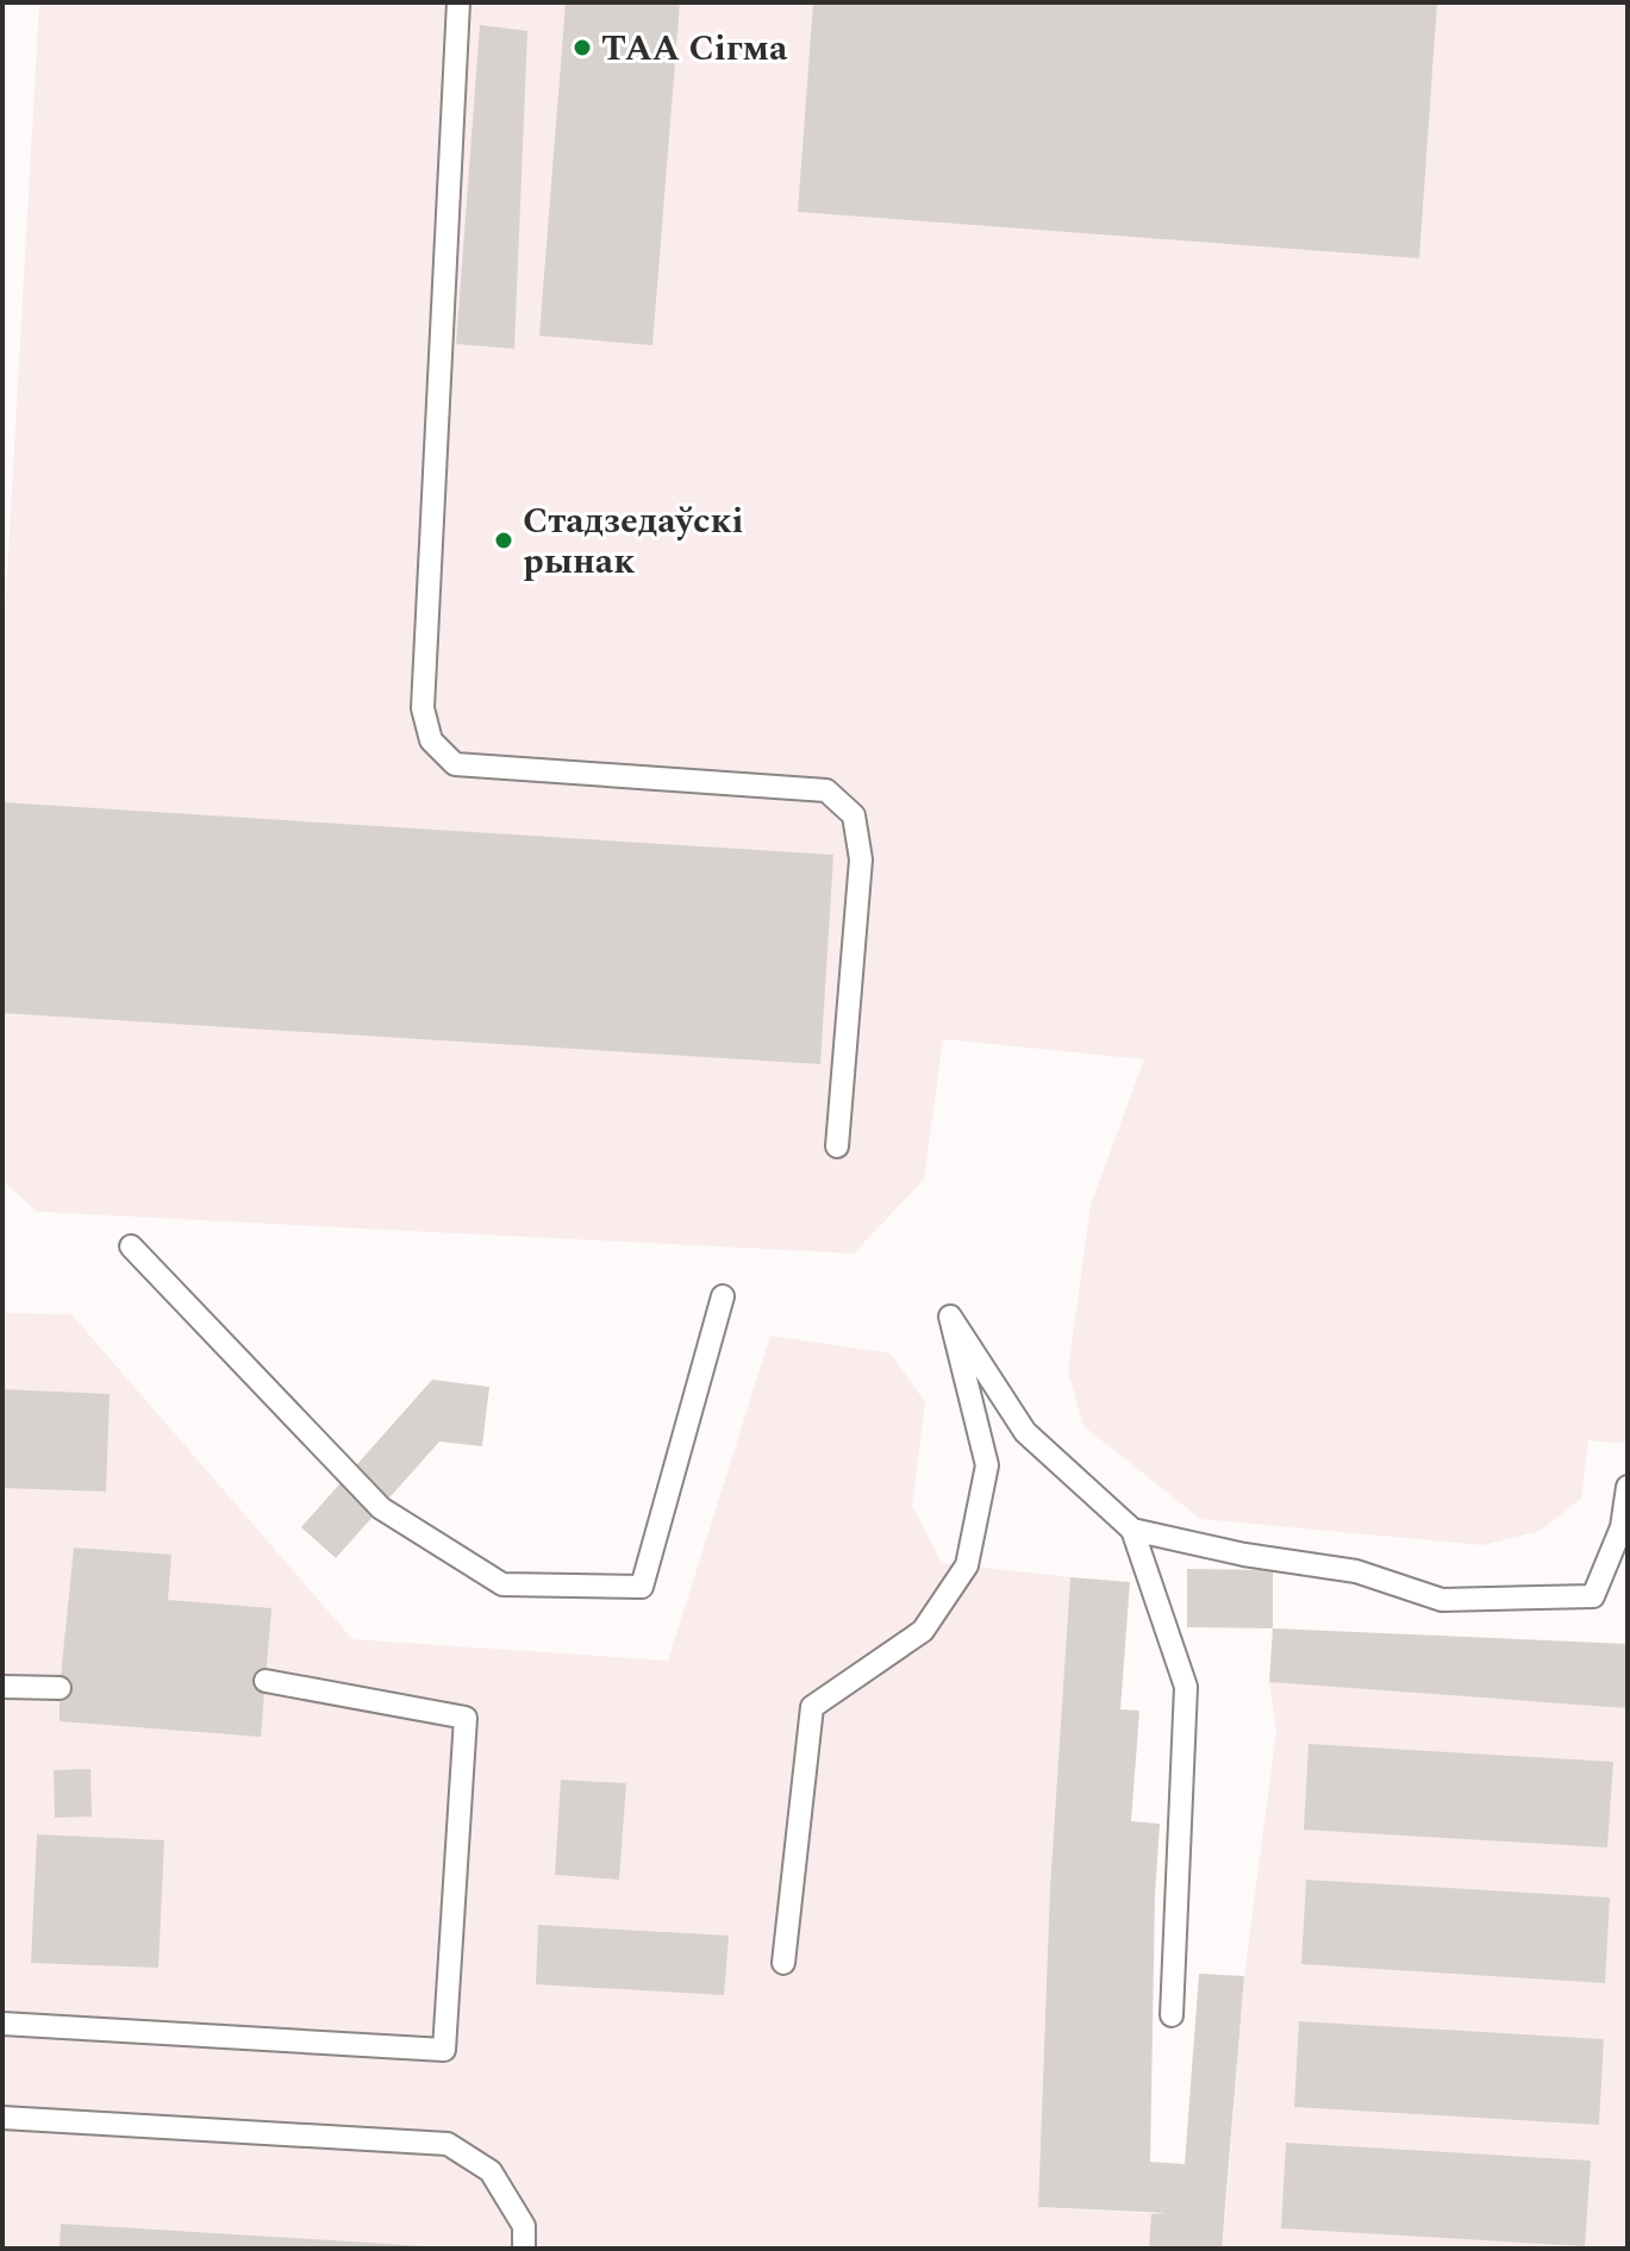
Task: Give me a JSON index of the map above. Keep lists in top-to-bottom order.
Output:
{
  "places": ["ТАА Сігма", "Стадзедаўскі рынак"]
}
